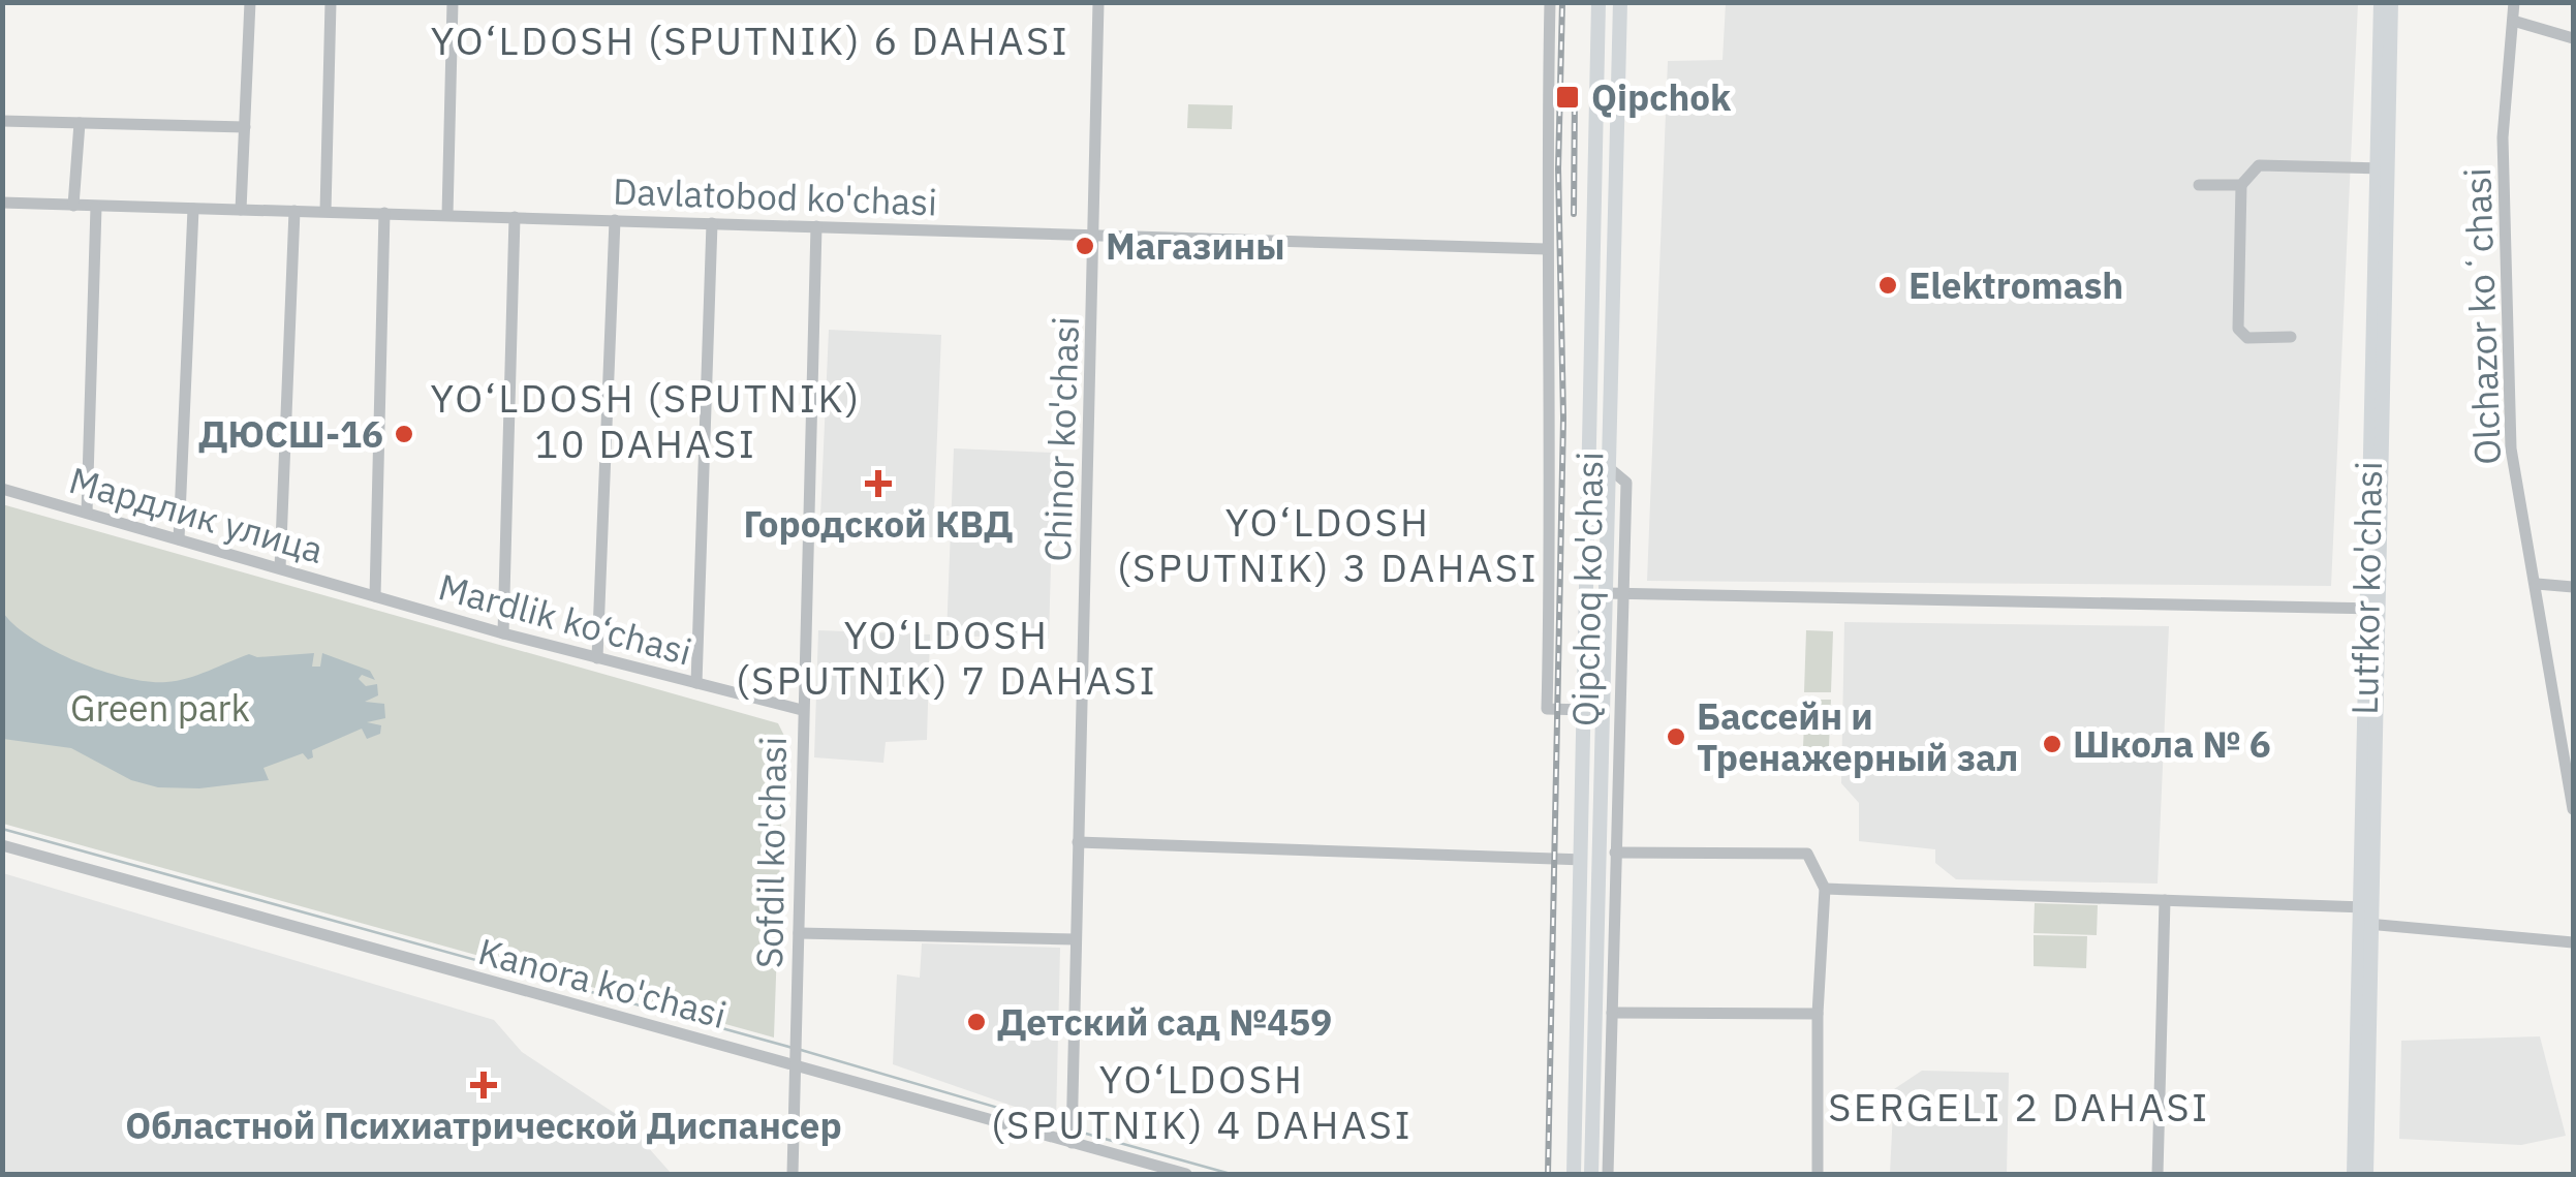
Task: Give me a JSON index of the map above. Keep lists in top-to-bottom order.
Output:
{
  "streets": {
    "main road": ["Lutfkor ko'chasi", "Qipchoq ko'chasi"],
    "street": [
      "Davlatobod ko'chasi",
      "Olchazor koʻchasi",
      "Chinor ko'chasi",
      "Мардлик улица",
      "Mardlik ko‘chasi",
      "Sofdil ko'chasi",
      "Kanora ko'chasi"
    ]
  },
  "crossings": [
    ["Davlatobod ko'chasi", "Chinor ko'chasi"],
    ["Davlatobod ko'chasi", "Sofdil ko'chasi"],
    ["Chinor ko'chasi", "Kanora ko'chasi"],
    ["Мардлик улица", "Mardlik ko‘chasi"],
    ["Mardlik ko‘chasi", "Sofdil ko'chasi"],
    ["Sofdil ko'chasi", "Kanora ko'chasi"]
  ],
  "districts": [
    "YO‘LDOSH (SPUTNIK) 6 DAHASI",
    "YO‘LDOSH (SPUTNIK) 10 DAHASI",
    "YO‘LDOSH (SPUTNIK) 3 DAHASI",
    "YO‘LDOSH (SPUTNIK) 7 DAHASI",
    "YO‘LDOSH (SPUTNIK) 4 DAHASI",
    "SERGELI 2 DAHASI"
  ],
  "parks": ["Green park"],
  "places": {
    "transit": ["Qipchok"],
    "other": [
      "Магазины",
      "Elektromash",
      "ДЮСШ-16",
      "Бассейн и Тренажерный зал",
      "Школа № 6",
      "Детский сад №459"
    ],
    "health": ["Городской КВД", "Областной Психиатрической Диспансер"]
  }
}
